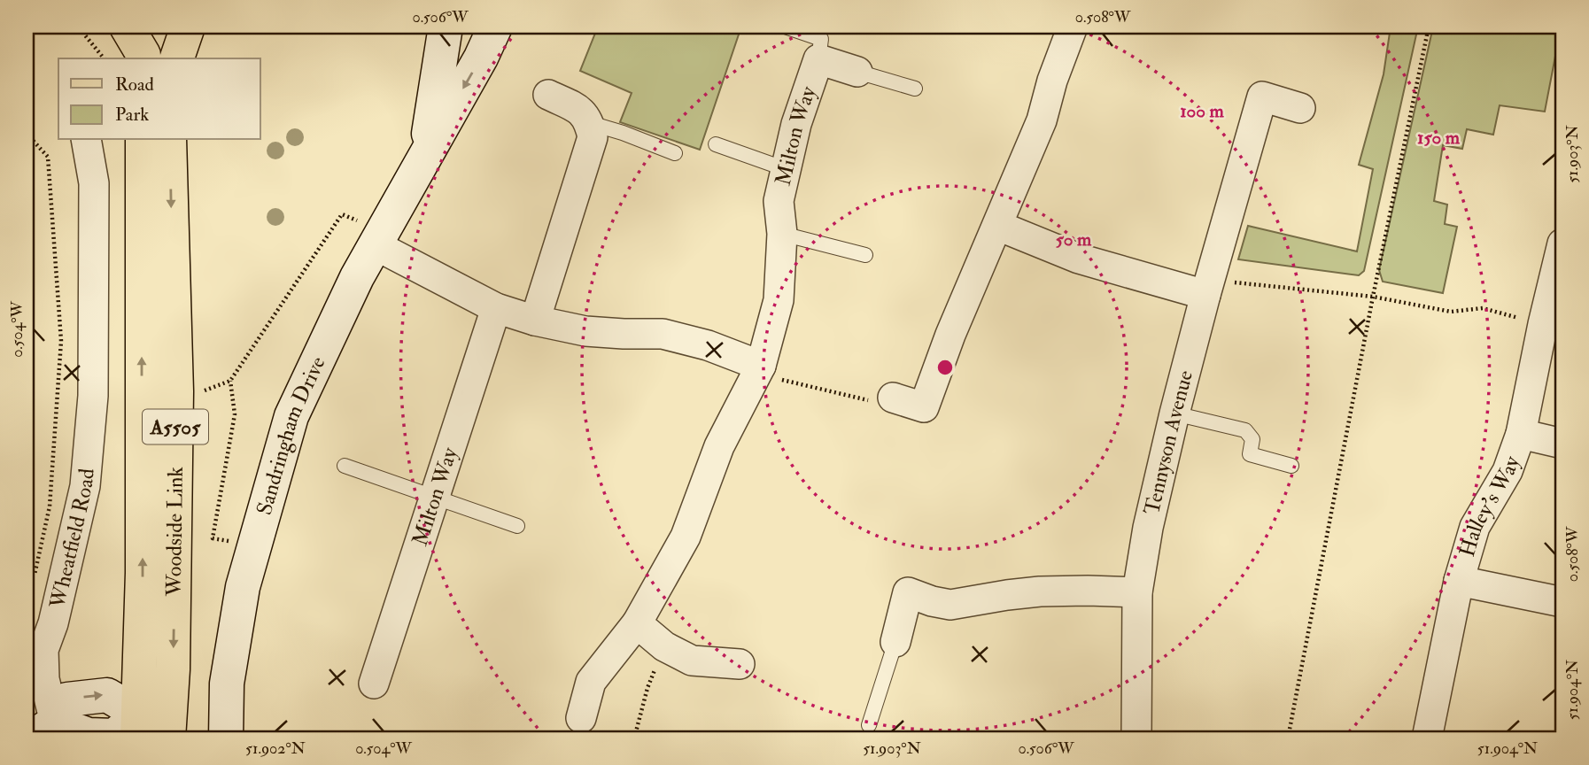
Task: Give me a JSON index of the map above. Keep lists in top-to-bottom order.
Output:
{
  "streets": {
    "main road": ["A5505", "Woodside Link"],
    "street": [
      "Milton Way",
      "Sandringham Drive",
      "Tennyson Avenue",
      "Halley's Way",
      "Wheatfield Road"
    ]
  },
  "legend": ["Road", "Park"],
  "coordinates": [
    "0.506°W",
    "0.508°W",
    "51.903°N",
    "0.504°W",
    "51.904°N",
    "51.902°N"
  ],
  "rings": ["100 m", "150 m", "50 m"]
}
